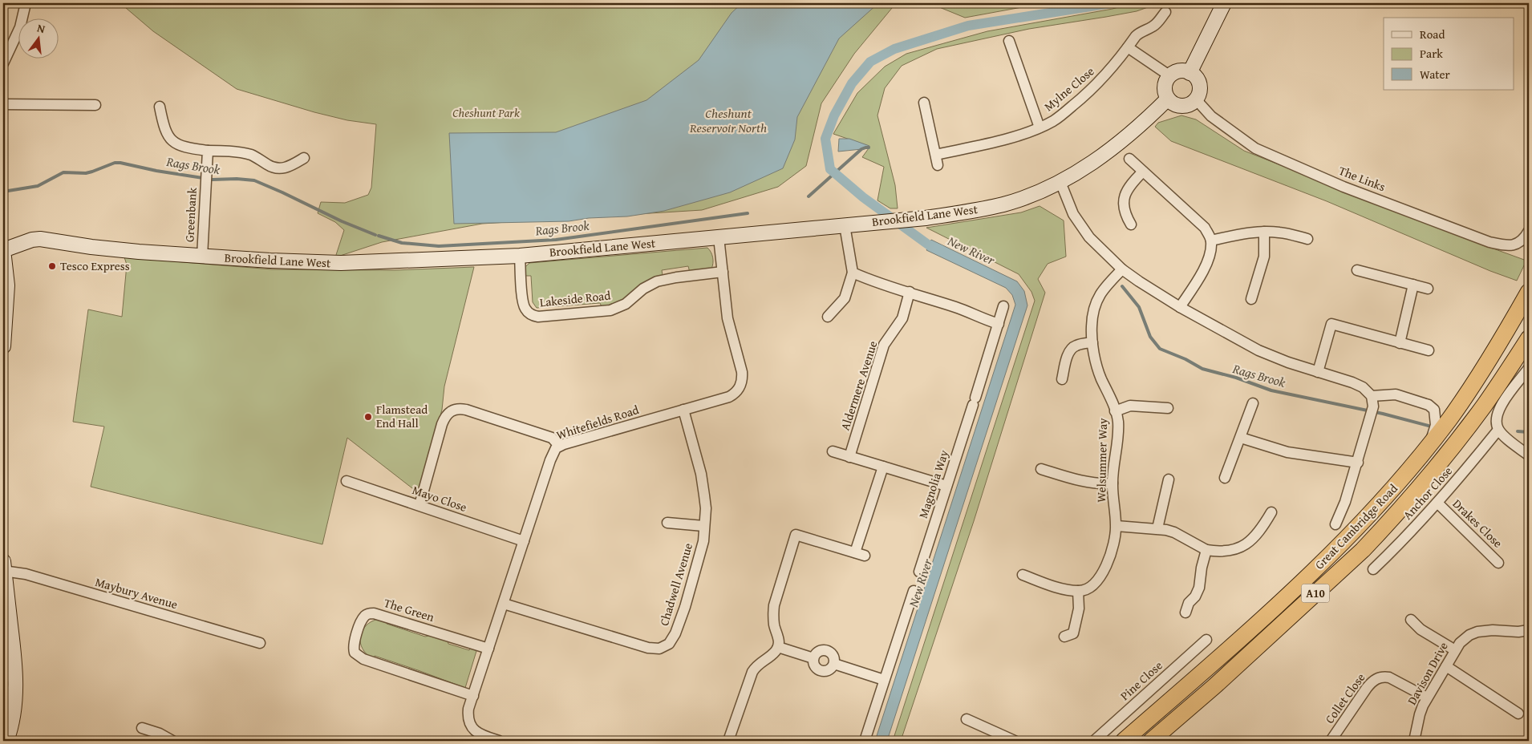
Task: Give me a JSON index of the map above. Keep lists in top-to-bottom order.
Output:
{
  "streets": {
    "highway": ["Great Cambridge Road", "A10"],
    "main road": ["Brookfield Lane West"],
    "street": [
      "Mylne Close",
      "The Links",
      "Greenbank",
      "Lakeside Road",
      "Aldermere Avenue",
      "Whitefields Road",
      "Welsummer Way",
      "Magnolia Way",
      "Anchor Close",
      "Mayo Close",
      "Drakes Close",
      "Chadwell Avenue",
      "Maybury Avenue",
      "The Green",
      "Davison Drive",
      "Pine Close",
      "Collet Close"
    ]
  },
  "crossings": [
    ["The Links", "Brookfield Lane West"],
    ["Greenbank", "Brookfield Lane West"],
    ["Brookfield Lane West", "Lakeside Road"],
    ["Brookfield Lane West", "Whitefields Road"],
    ["Lakeside Road", "Whitefields Road"],
    ["Whitefields Road", "Mayo Close"],
    ["Whitefields Road", "Chadwell Avenue"],
    ["Whitefields Road", "The Green"],
    ["Anchor Close", "Drakes Close"],
    ["Davison Drive", "Collet Close"]
  ],
  "water": ["Cheshunt Reservoir North", "Rags Brook", "New River"],
  "parks": ["Cheshunt Park"],
  "places": ["Tesco Express", "Flamstead End Hall"],
  "legend": ["Road", "Park", "Water"],
  "north": "top"
}
